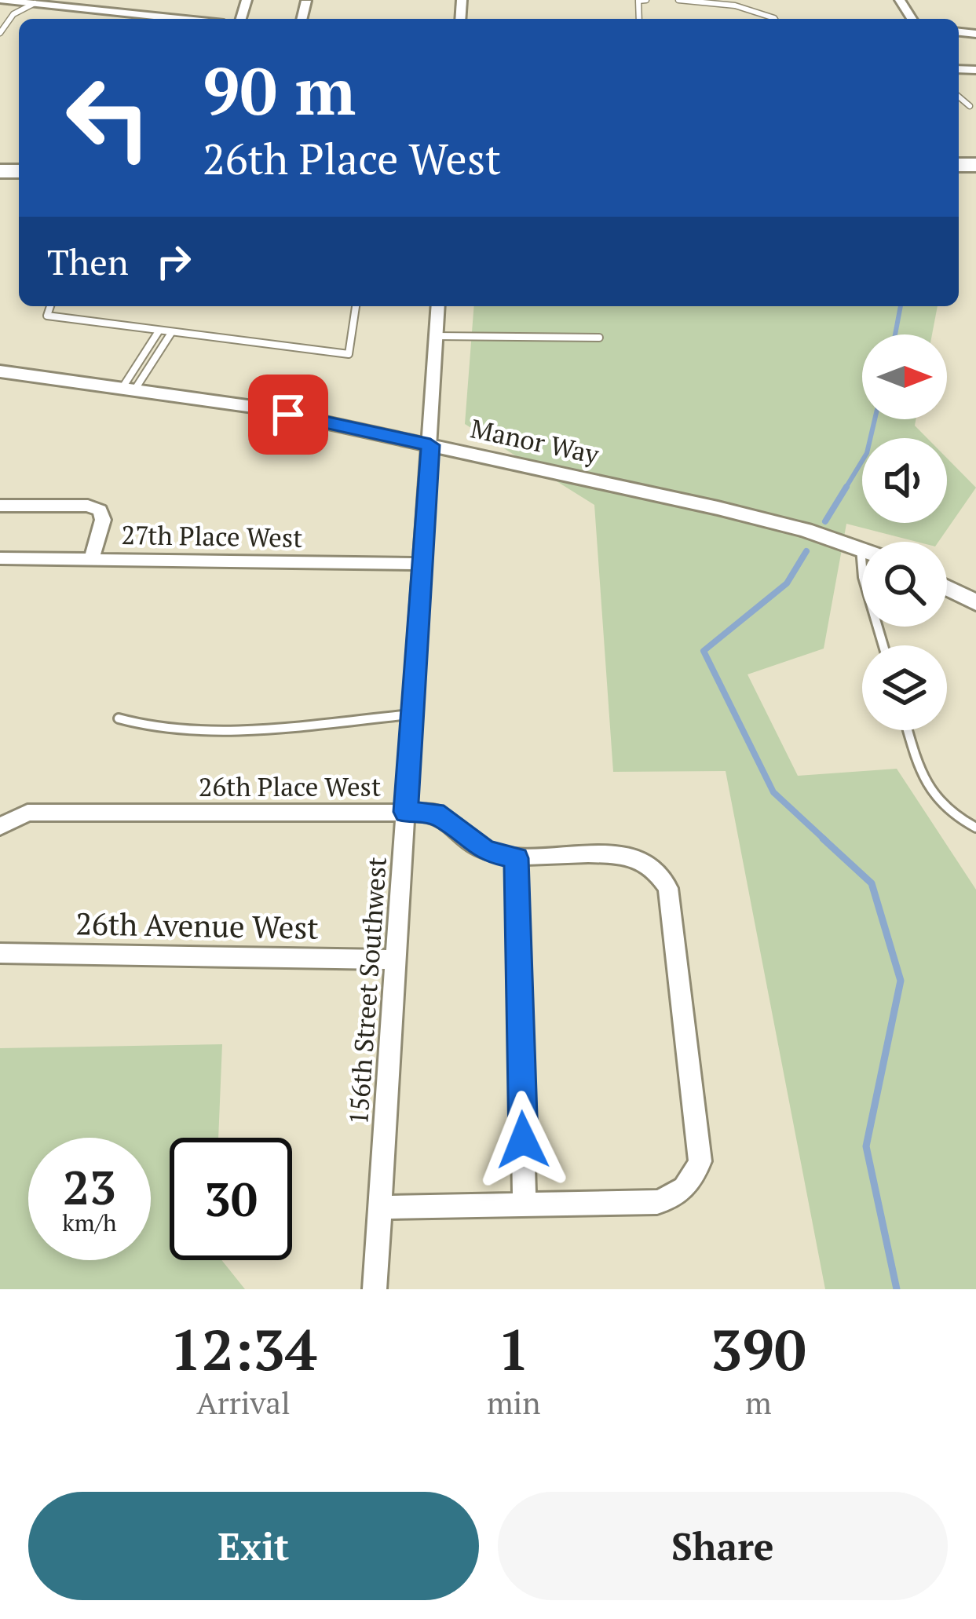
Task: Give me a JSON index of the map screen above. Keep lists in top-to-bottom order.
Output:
{
  "streets": {
    "street": [
      "Manor Way",
      "27th Place West",
      "26th Place West",
      "26th Avenue West",
      "156th Street Southwest"
    ]
  },
  "crossings": [
    ["Manor Way", "156th Street Southwest"],
    ["27th Place West", "156th Street Southwest"],
    ["26th Place West", "156th Street Southwest"],
    ["26th Avenue West", "156th Street Southwest"]
  ],
  "north": "right",
  "page": {
    "turn": ["90 m", "26th Place West"],
    "then": "Then",
    "speed": "23 km/h",
    "limit": "30",
    "eta": [
      "12:34",
      "Arrival",
      "1",
      "min",
      "390",
      "m"
    ],
    "buttons": ["Exit", "Share"]
  }
}
